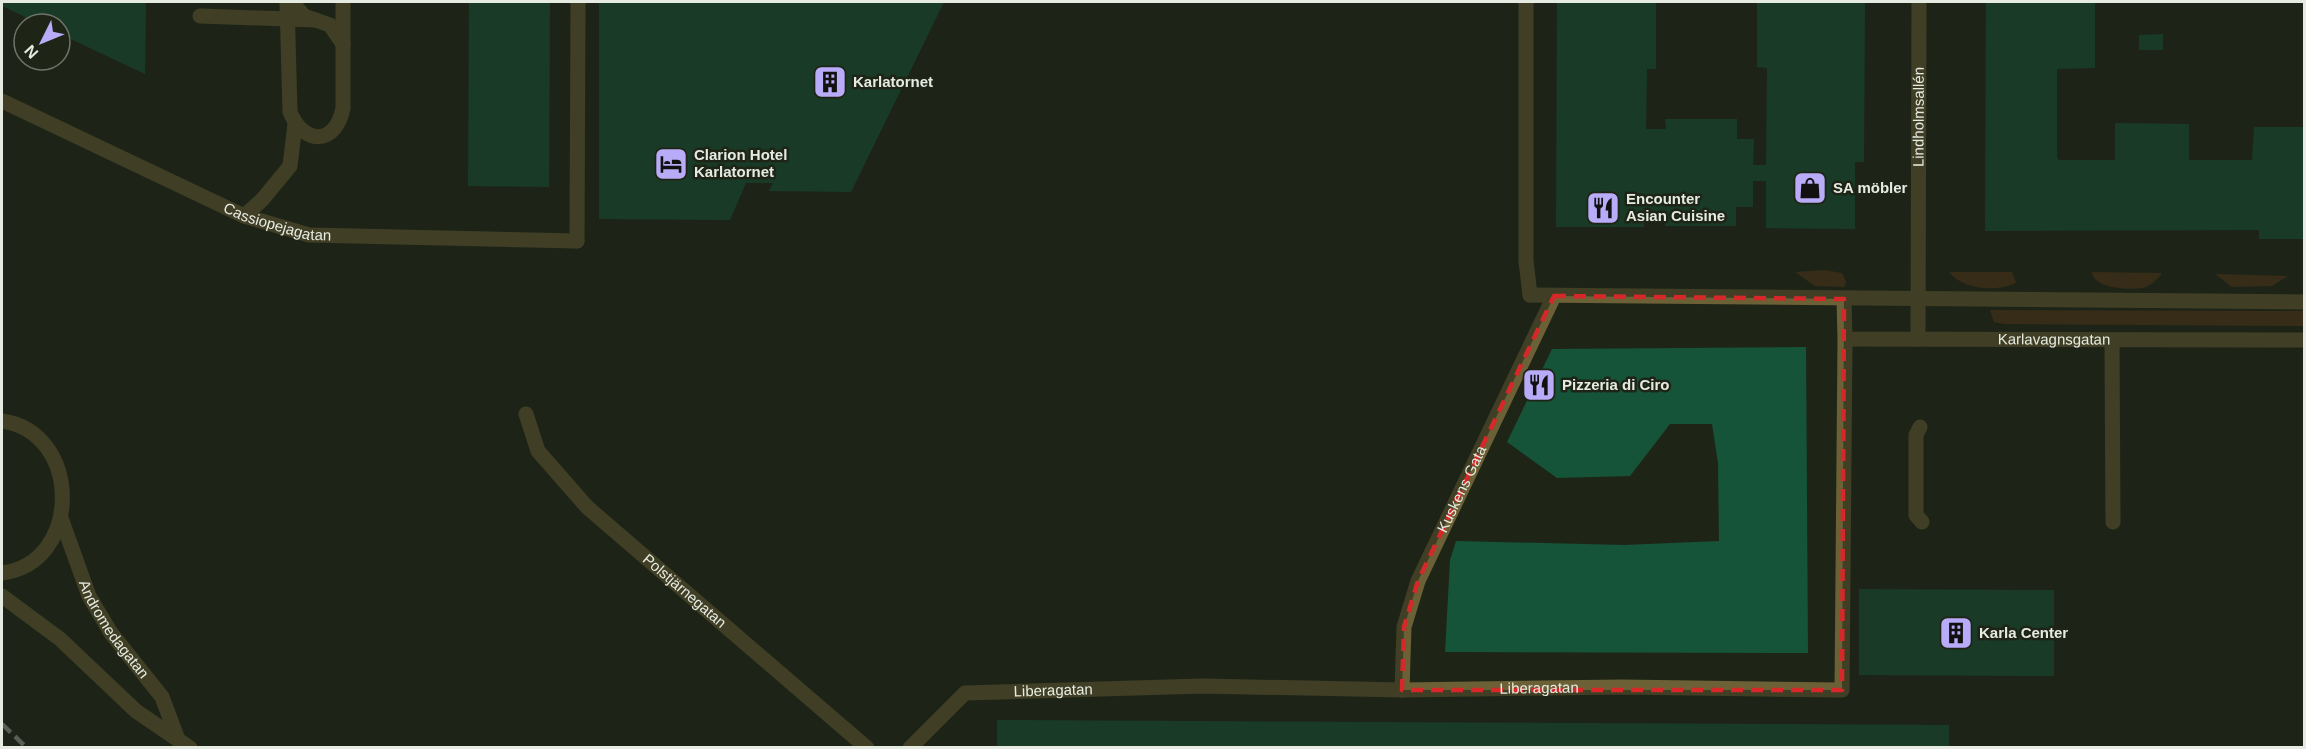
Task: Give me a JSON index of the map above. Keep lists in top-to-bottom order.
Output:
{
  "streets": {
    "street": [
      "Lindholmsallén",
      "Cassiopejagatan",
      "Karlavagnsgatan",
      "Kuskens Gata",
      "Polstjärnegatan",
      "Andromedagatan",
      "Liberagatan"
    ]
  },
  "crossings": [
    ["Lindholmsallén", "Karlavagnsgatan"],
    ["Karlavagnsgatan", "Liberagatan"],
    ["Kuskens Gata", "Liberagatan"]
  ],
  "places": {
    "building": ["Karlatornet", "Karla Center"],
    "hotel": ["Clarion Hotel Karlatornet"],
    "shop": ["SA möbler"],
    "restaurant": ["Encounter Asian Cuisine", "Pizzeria di Ciro"]
  },
  "north": "bottom left"
}
